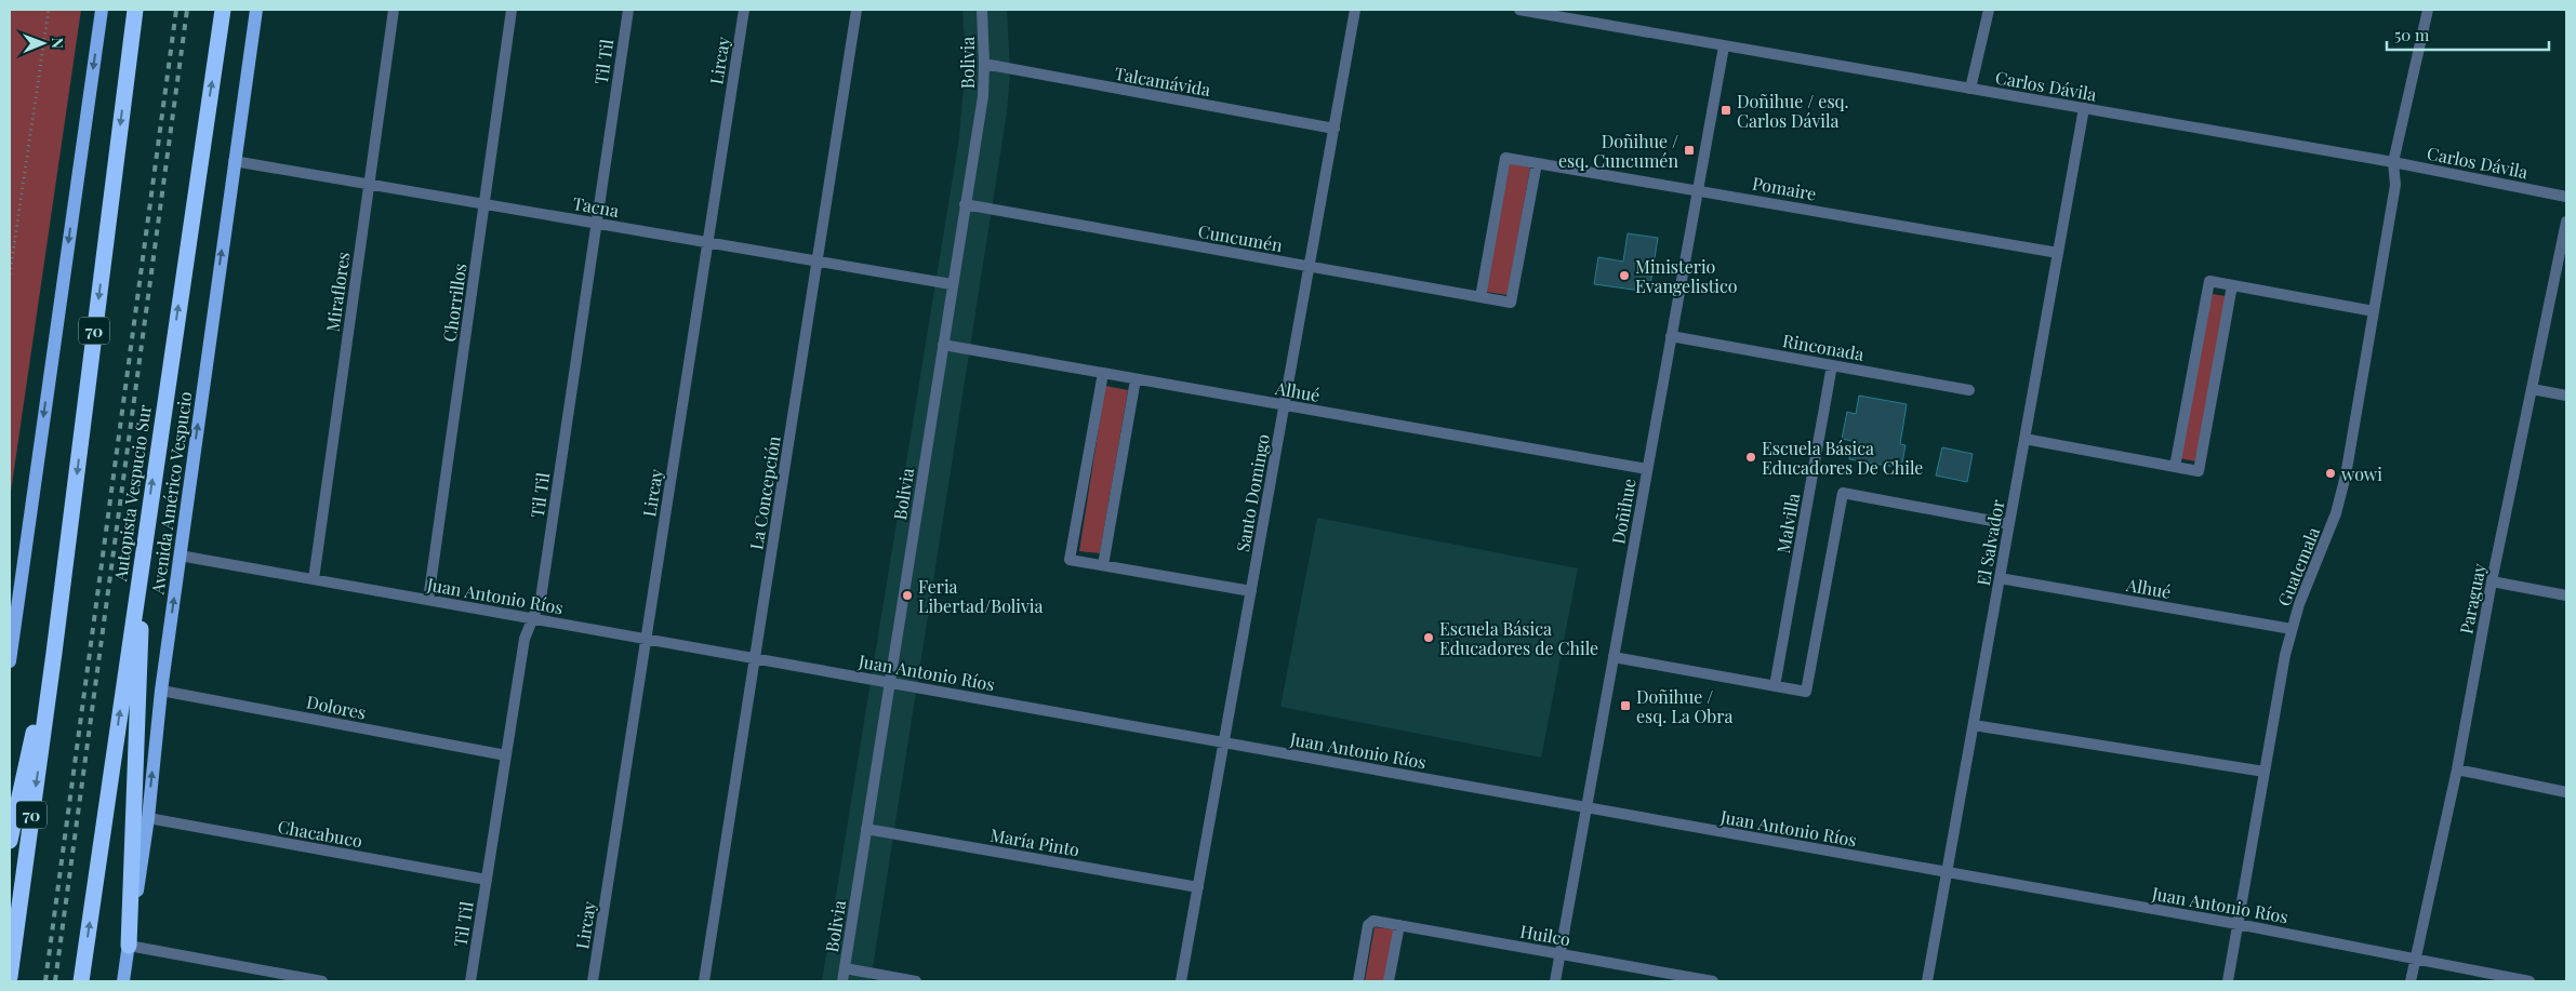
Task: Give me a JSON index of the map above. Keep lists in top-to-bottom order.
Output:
{
  "streets": {
    "highway": ["70", "Autopista Vespucio Sur"],
    "main road": ["Avenida Américo Vespucio"],
    "street": [
      "Lircay",
      "Til Til",
      "Bolivia",
      "Talcamávida",
      "Carlos Dávila",
      "Pomaire",
      "Tacna",
      "Cuncumén",
      "Miraflores",
      "Chorrillos",
      "Rinconada",
      "Alhué",
      "La Concepción",
      "Santo Domingo",
      "Doñihue",
      "Malvilla",
      "El Salvador",
      "Guatemala",
      "Juan Antonio Ríos",
      "Paraguay",
      "Dolores",
      "Chacabuco",
      "María Pinto",
      "Huilco"
    ]
  },
  "crossings": [
    ["Lircay", "Tacna"],
    ["Lircay", "Juan Antonio Ríos"],
    ["Til Til", "Tacna"],
    ["Til Til", "Juan Antonio Ríos"],
    ["Til Til", "Dolores"],
    ["Til Til", "Chacabuco"],
    ["Bolivia", "Talcamávida"],
    ["Bolivia", "Tacna"],
    ["Bolivia", "Cuncumén"],
    ["Bolivia", "Alhué"],
    ["Bolivia", "Juan Antonio Ríos"],
    ["Bolivia", "María Pinto"],
    ["Talcamávida", "Santo Domingo"],
    ["Carlos Dávila", "Doñihue"],
    ["Carlos Dávila", "El Salvador"],
    ["Carlos Dávila", "Guatemala"],
    ["Pomaire", "Cuncumén"],
    ["Pomaire", "Doñihue"],
    ["Pomaire", "El Salvador"],
    ["Tacna", "Miraflores"],
    ["Tacna", "Chorrillos"],
    ["Tacna", "Avenida Américo Vespucio"],
    ["Tacna", "La Concepción"],
    ["Cuncumén", "Santo Domingo"],
    ["Miraflores", "Juan Antonio Ríos"],
    ["Chorrillos", "Juan Antonio Ríos"],
    ["Rinconada", "Doñihue"],
    ["Rinconada", "Malvilla"],
    ["Alhué", "Santo Domingo"],
    ["Alhué", "Doñihue"],
    ["Alhué", "El Salvador"],
    ["Alhué", "Guatemala"],
    ["Avenida Américo Vespucio", "Juan Antonio Ríos"],
    ["Avenida Américo Vespucio", "Dolores"],
    ["Avenida Américo Vespucio", "Chacabuco"],
    ["La Concepción", "Juan Antonio Ríos"],
    ["Santo Domingo", "Juan Antonio Ríos"],
    ["Santo Domingo", "María Pinto"],
    ["Doñihue", "Juan Antonio Ríos"],
    ["Doñihue", "Huilco"],
    ["El Salvador", "Juan Antonio Ríos"],
    ["Guatemala", "Juan Antonio Ríos"],
    ["Juan Antonio Ríos", "Paraguay"]
  ],
  "one_way": ["Avenida Américo Vespucio"],
  "places": {
    "transit": ["Doñihue / esq. Carlos Dávila", "Doñihue / esq. Cuncumén", "Doñihue / esq. La Obra"],
    "other": [
      "Ministerio Evangelistico",
      "Escuela Básica Educadores De Chile",
      "wowi",
      "Feria Libertad/Bolivia",
      "Escuela Básica Educadores de Chile"
    ]
  },
  "scale_bar": "50 m",
  "north": "right"
}
